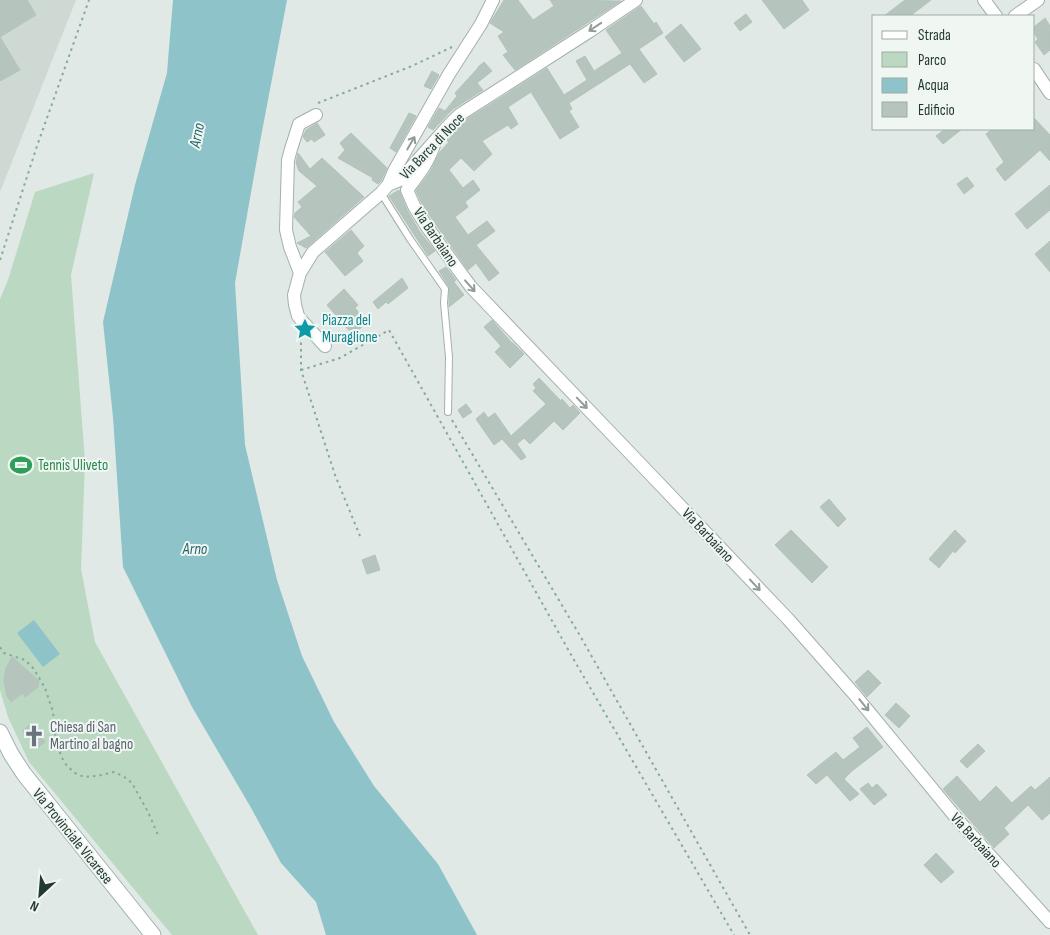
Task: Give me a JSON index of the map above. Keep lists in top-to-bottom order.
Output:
{
  "streets": {
    "main road": ["Via Provinciale Vicarese"],
    "street": ["Via Barca di Noce", "Via Barbaiano"]
  },
  "crossings": [
    ["Via Barca di Noce", "Via Barbaiano"]
  ],
  "one_way": ["Via Barbaiano"],
  "water": ["Arno"],
  "places": {
    "place": ["Piazza del Muraglione"],
    "sports": ["Tennis Uliveto"],
    "church": ["Chiesa di San Martino al bagno"]
  },
  "legend": [
    "Strada",
    "Parco",
    "Acqua",
    "Edificio"
  ],
  "north": "bottom left"
}
